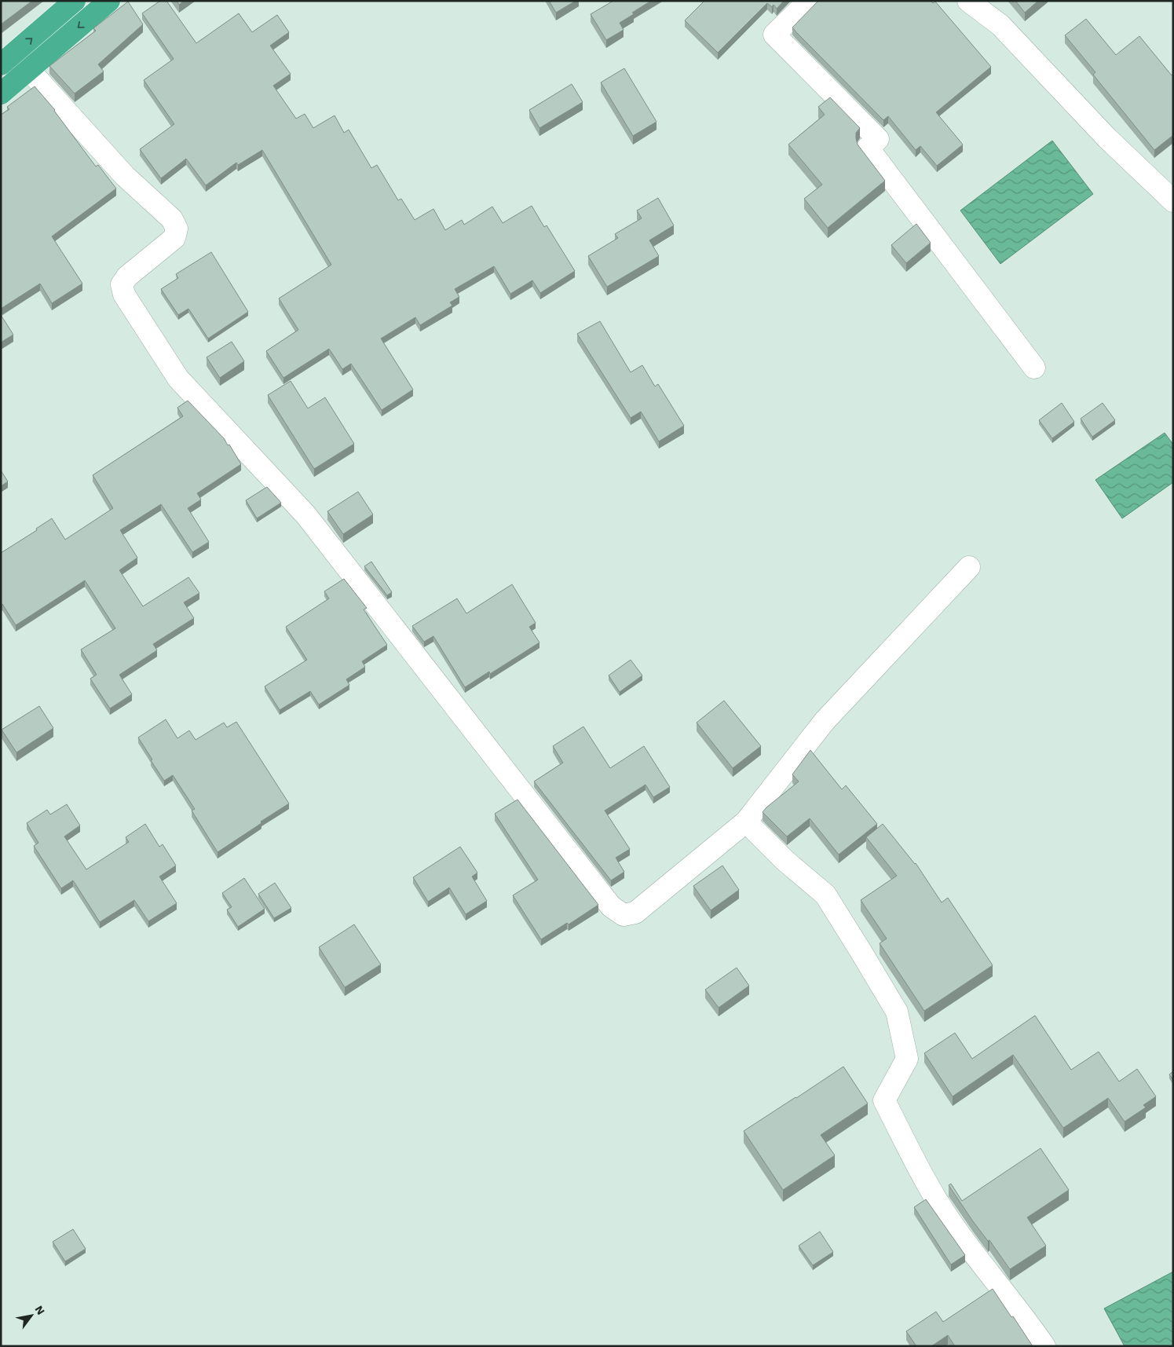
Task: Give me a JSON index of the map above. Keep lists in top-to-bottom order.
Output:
{
  "north": "top right"
}
